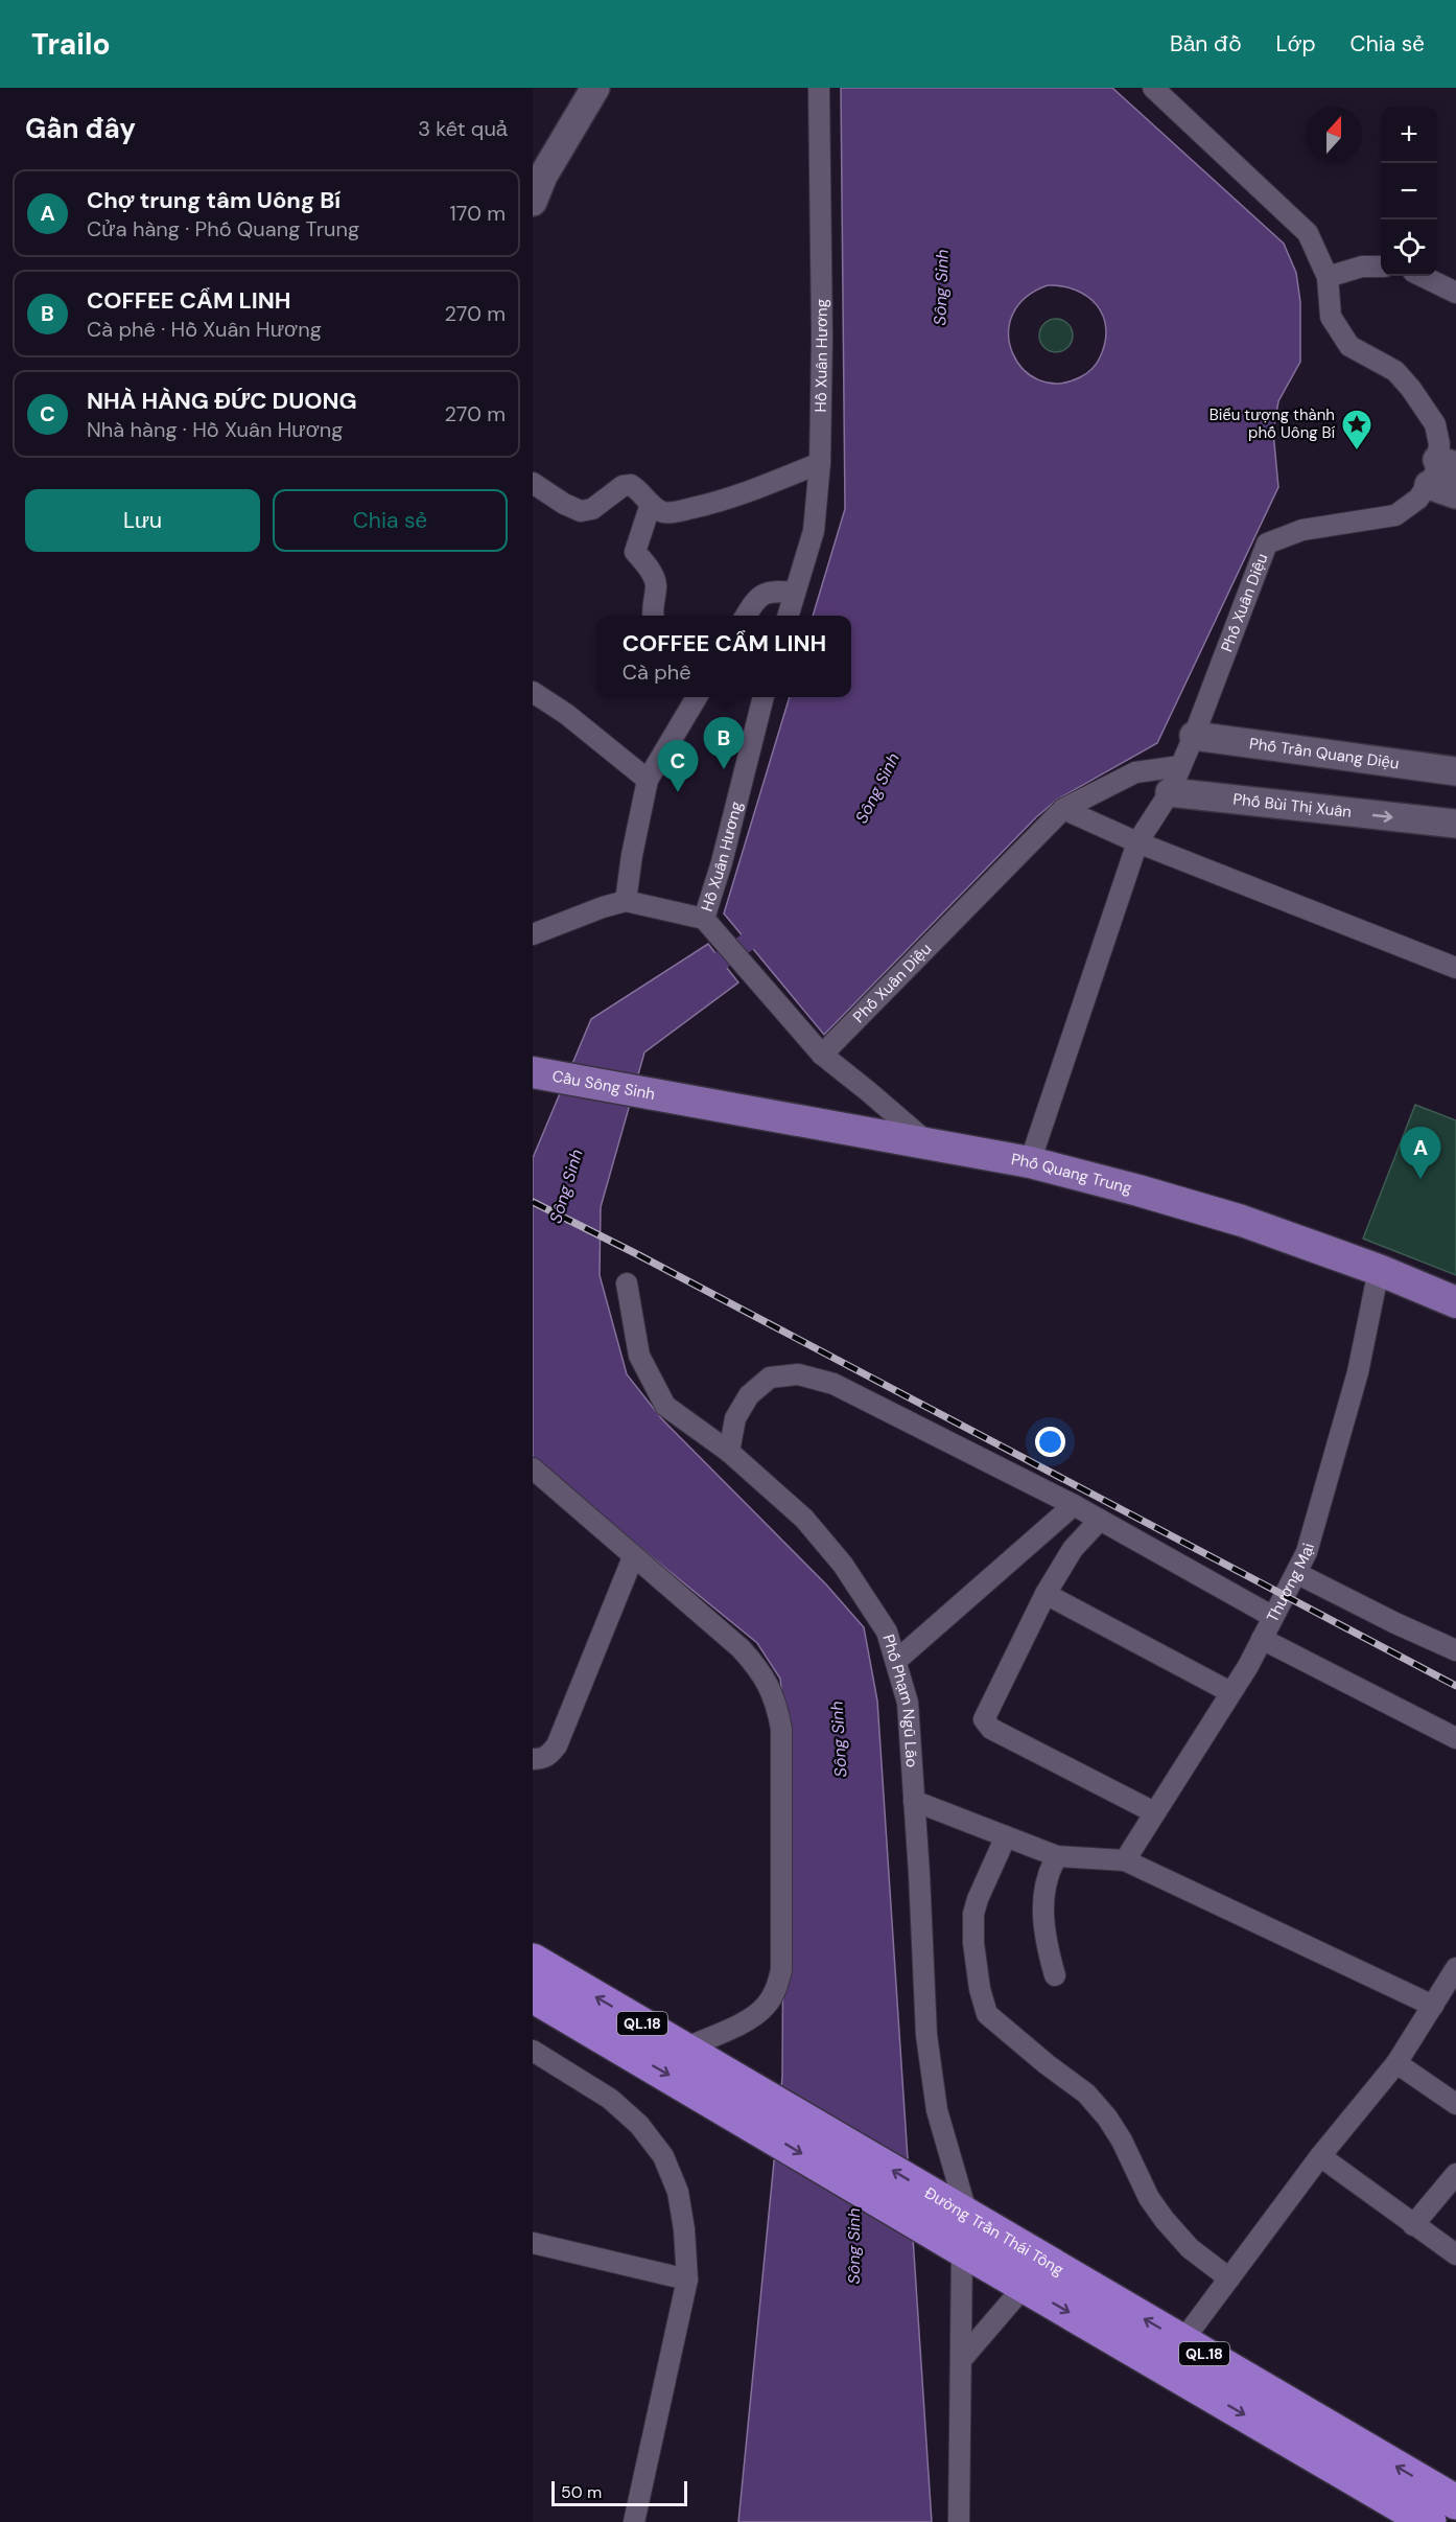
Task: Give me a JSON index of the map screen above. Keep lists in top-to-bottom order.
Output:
{
  "streets": {
    "highway": ["QL.18", "Đường Trần Thái Tông"],
    "main road": [
      "Phố Trần Quang Diệu",
      "Phố Bùi Thị Xuân",
      "Cầu Sông Sinh",
      "Phố Quang Trung"
    ],
    "street": [
      "Hồ Xuân Hương",
      "Phố Xuân Diệu",
      "Thương Mại",
      "Phố Phạm Ngũ Lão"
    ]
  },
  "crossings": [
    ["Hồ Xuân Hương", "Phố Xuân Diệu"],
    ["Hồ Xuân Hương", "Phố Quang Trung"],
    ["Phố Xuân Diệu", "Phố Trần Quang Diệu"],
    ["Phố Xuân Diệu", "Phố Bùi Thị Xuân"],
    ["Cầu Sông Sinh", "Phố Quang Trung"],
    ["Phố Quang Trung", "Thương Mại"],
    ["Phố Phạm Ngũ Lão", "Đường Trần Thái Tông"]
  ],
  "water": ["Sông Sinh"],
  "places": {
    "place": ["Biểu tượng thành phố Uông Bí"]
  },
  "scale_bar": "50 m",
  "north": "top",
  "page": {
    "header": "Trailo",
    "nav": ["Bản đồ", "Lớp", "Chia sẻ"],
    "heading": ["Gần đây", "3 kết quả"],
    "map_buttons": ["+", "−"],
    "list": [
      {
        "mark": "A",
        "name": "Chợ trung tâm Uông Bí",
        "note": "Cửa hàng · Phố Quang Trung",
        "value": "170 m"
      },
      {
        "mark": "B",
        "name": "COFFEE CẨM LINH",
        "note": "Cà phê · Hồ Xuân Hương",
        "value": "270 m"
      },
      {
        "mark": "C",
        "name": "NHÀ HÀNG ĐỨC DUONG",
        "note": "Nhà hàng · Hồ Xuân Hương",
        "value": "270 m"
      }
    ],
    "buttons": ["Lưu", "Chia sẻ"],
    "popup": ["COFFEE CẨM LINH", "Cà phê"],
    "pins": ["B", "C", "A"],
    "scale": "50 m"
  }
}
